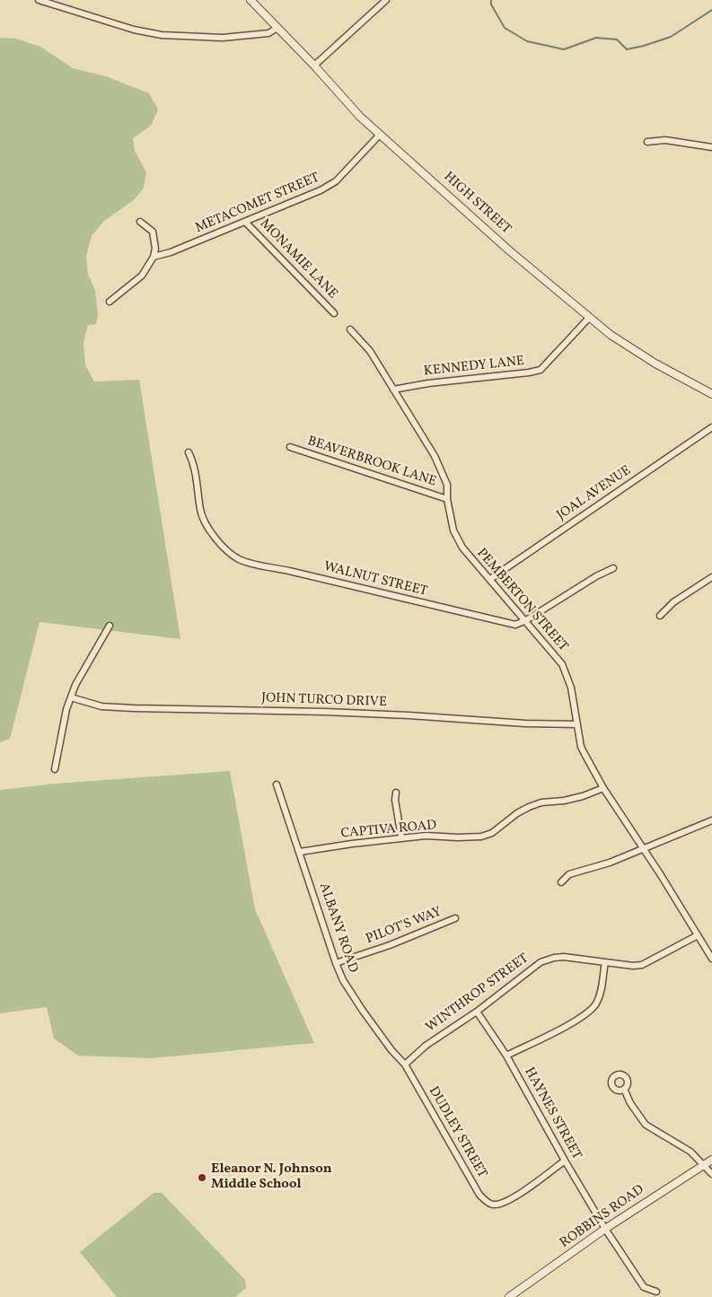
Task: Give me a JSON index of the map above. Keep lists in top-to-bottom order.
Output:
{
  "streets": {
    "street": [
      "METACOMET STREET",
      "HIGH STREET",
      "MONAMIE LANE",
      "KENNEDY LANE",
      "BEAVERBROOK LANE",
      "JOAL AVENUE",
      "WALNUT STREET",
      "PEMBERTON STREET",
      "JOHN TURCO DRIVE",
      "CAPTIVA ROAD",
      "PILOT'S WAY",
      "ALBANY ROAD",
      "WINTHROP STREET",
      "HAYNES STREET",
      "DUDLEY STREET",
      "ROBBINS ROAD"
    ]
  },
  "crossings": [
    ["METACOMET STREET", "HIGH STREET"],
    ["METACOMET STREET", "MONAMIE LANE"],
    ["HIGH STREET", "KENNEDY LANE"],
    ["KENNEDY LANE", "PEMBERTON STREET"],
    ["BEAVERBROOK LANE", "PEMBERTON STREET"],
    ["JOAL AVENUE", "PEMBERTON STREET"],
    ["WALNUT STREET", "PEMBERTON STREET"],
    ["PEMBERTON STREET", "JOHN TURCO DRIVE"],
    ["PEMBERTON STREET", "CAPTIVA ROAD"],
    ["PEMBERTON STREET", "WINTHROP STREET"],
    ["CAPTIVA ROAD", "ALBANY ROAD"],
    ["PILOT'S WAY", "ALBANY ROAD"],
    ["ALBANY ROAD", "WINTHROP STREET"],
    ["ALBANY ROAD", "DUDLEY STREET"],
    ["WINTHROP STREET", "HAYNES STREET"],
    ["WINTHROP STREET", "DUDLEY STREET"],
    ["HAYNES STREET", "DUDLEY STREET"],
    ["HAYNES STREET", "ROBBINS ROAD"]
  ],
  "places": ["Eleanor N. Johnson Middle School"]
}
